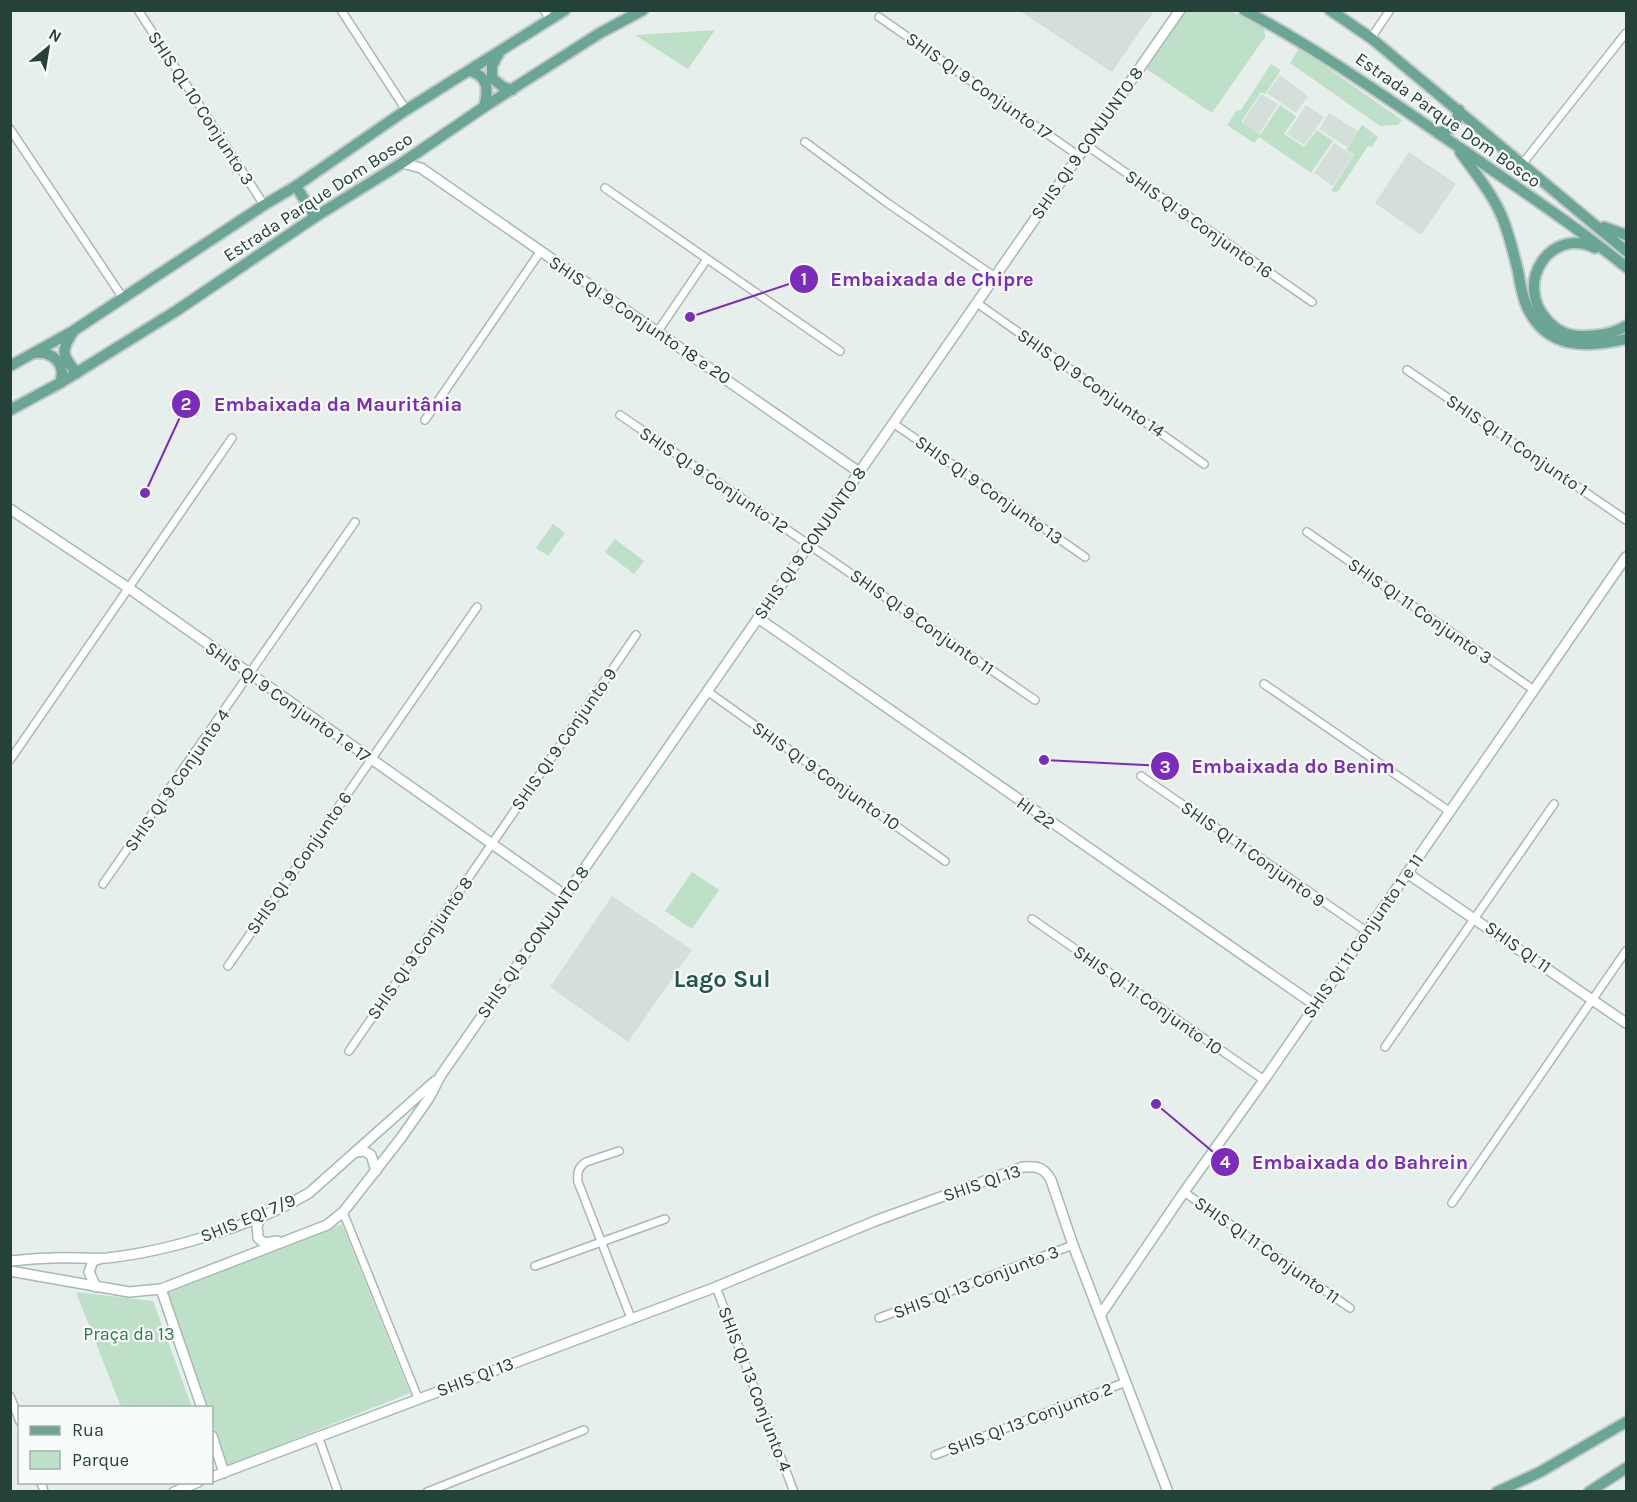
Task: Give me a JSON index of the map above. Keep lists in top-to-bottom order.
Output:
{
  "streets": {
    "main road": ["Estrada Parque Dom Bosco"],
    "street": [
      "SHIS QI 9 Conjunto 17",
      "SHIS QL 10 Conjunto 3",
      "SHIS QI 9 CONJUNTO 8",
      "SHIS QI 9 Conjunto 16",
      "SHIS QI 9 Conjunto 18 e 20",
      "SHIS QI 9 Conjunto 14",
      "SHIS QI 11 Conjunto 1",
      "SHIS QI 9 Conjunto 12",
      "SHIS QI 9 Conjunto 13",
      "SHIS QI 11 Conjunto 3",
      "SHIS QI 9 Conjunto 11",
      "SHIS QI 9 Conjunto 1 e 17",
      "SHIS QI 9 Conjunto 9",
      "SHIS QI 9 Conjunto 10",
      "SHIS QI 9 Conjunto 4",
      "HI 22",
      "SHIS QI 11 Conjunto 9",
      "SHIS QI 9 Conjunto 6",
      "SHIS QI 11 Conjunto 1 e 11",
      "SHIS QI 11",
      "SHIS QI 9 Conjunto 8",
      "SHIS QI 11 Conjunto 10",
      "SHIS QI 13",
      "SHIS EQI 7/9",
      "SHIS QI 11 Conjunto 11",
      "SHIS QI 13 Conjunto 3",
      "SHIS QI 13 Conjunto 4",
      "SHIS QI 13 Conjunto 2"
    ]
  },
  "crossings": [
    ["SHIS QI 9 Conjunto 17", "SHIS QI 9 CONJUNTO 8"],
    ["SHIS QL 10 Conjunto 3", "Estrada Parque Dom Bosco"],
    ["Estrada Parque Dom Bosco", "SHIS QI 9 Conjunto 18 e 20"],
    ["SHIS QI 9 CONJUNTO 8", "SHIS QI 9 Conjunto 16"],
    ["SHIS QI 9 CONJUNTO 8", "SHIS QI 9 Conjunto 18 e 20"],
    ["SHIS QI 9 CONJUNTO 8", "SHIS QI 9 Conjunto 14"],
    ["SHIS QI 9 CONJUNTO 8", "SHIS QI 9 Conjunto 12"],
    ["SHIS QI 9 CONJUNTO 8", "SHIS QI 9 Conjunto 13"],
    ["SHIS QI 9 CONJUNTO 8", "SHIS QI 9 Conjunto 11"],
    ["SHIS QI 9 CONJUNTO 8", "SHIS QI 9 Conjunto 1 e 17"],
    ["SHIS QI 9 CONJUNTO 8", "SHIS QI 9 Conjunto 10"],
    ["SHIS QI 9 CONJUNTO 8", "HI 22"],
    ["SHIS QI 9 CONJUNTO 8", "SHIS EQI 7/9"],
    ["SHIS QI 9 Conjunto 12", "SHIS QI 9 Conjunto 11"],
    ["SHIS QI 11 Conjunto 3", "SHIS QI 11 Conjunto 1 e 11"],
    ["SHIS QI 9 Conjunto 1 e 17", "SHIS QI 9 Conjunto 9"],
    ["SHIS QI 9 Conjunto 1 e 17", "SHIS QI 9 Conjunto 4"],
    ["SHIS QI 9 Conjunto 1 e 17", "SHIS QI 9 Conjunto 6"],
    ["SHIS QI 9 Conjunto 1 e 17", "SHIS QI 9 Conjunto 8"],
    ["SHIS QI 9 Conjunto 9", "SHIS QI 9 Conjunto 8"],
    ["HI 22", "SHIS QI 11 Conjunto 1 e 11"],
    ["SHIS QI 11 Conjunto 9", "SHIS QI 11 Conjunto 1 e 11"],
    ["SHIS QI 11 Conjunto 1 e 11", "SHIS QI 11"],
    ["SHIS QI 11 Conjunto 1 e 11", "SHIS QI 11 Conjunto 10"],
    ["SHIS QI 11 Conjunto 1 e 11", "SHIS QI 13"],
    ["SHIS QI 11 Conjunto 1 e 11", "SHIS QI 11 Conjunto 11"],
    ["SHIS QI 13", "SHIS QI 13 Conjunto 3"],
    ["SHIS QI 13", "SHIS QI 13 Conjunto 4"],
    ["SHIS QI 13", "SHIS QI 13 Conjunto 2"]
  ],
  "districts": ["Lago Sul"],
  "parks": ["Praça da 13"],
  "places": [
    "Embaixada de Chipre",
    "Embaixada da Mauritânia",
    "Embaixada do Benim",
    "Embaixada do Bahrein"
  ],
  "legend": ["Rua", "Parque"],
  "north": "top right"
}
